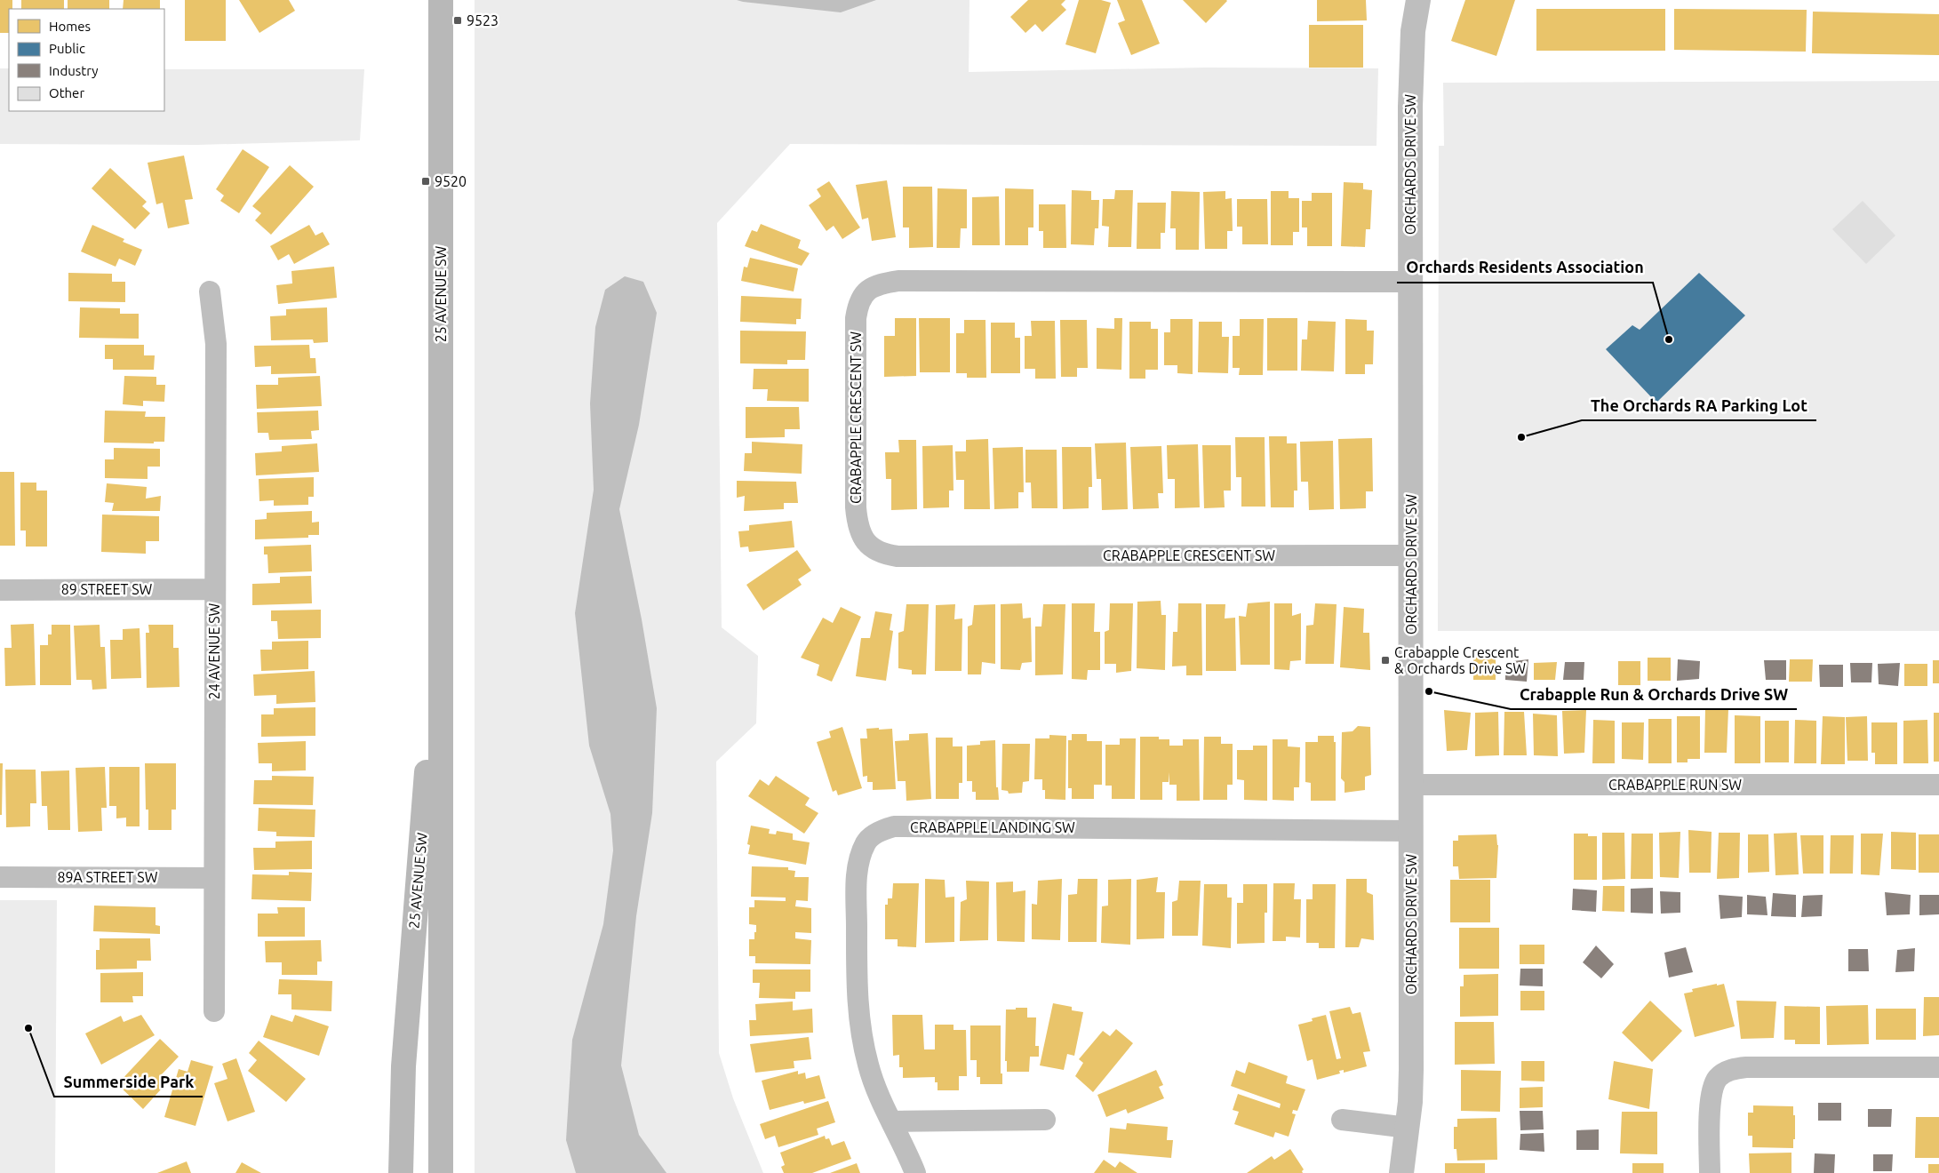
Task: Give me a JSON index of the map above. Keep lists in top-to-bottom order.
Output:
{
  "streets": {
    "main road": ["25 AVENUE SW"],
    "street": [
      "ORCHARDS DRIVE SW",
      "CRABAPPLE CRESCENT SW",
      "89 STREET SW",
      "24 AVENUE SW",
      "CRABAPPLE RUN SW",
      "CRABAPPLE LANDING SW",
      "89A STREET SW"
    ]
  },
  "crossings": [
    ["ORCHARDS DRIVE SW", "CRABAPPLE CRESCENT SW"],
    ["ORCHARDS DRIVE SW", "CRABAPPLE RUN SW"],
    ["ORCHARDS DRIVE SW", "CRABAPPLE LANDING SW"],
    ["89 STREET SW", "24 AVENUE SW"],
    ["24 AVENUE SW", "89A STREET SW"]
  ],
  "places": {
    "transit": ["9523", "9520", "Crabapple Crescent & Orchards Drive SW"],
    "other": [
      "Orchards Residents Association",
      "The Orchards RA Parking Lot",
      "Crabapple Run & Orchards Drive SW",
      "Summerside Park"
    ]
  },
  "legend": [
    "Homes",
    "Public",
    "Industry",
    "Other"
  ]
}
